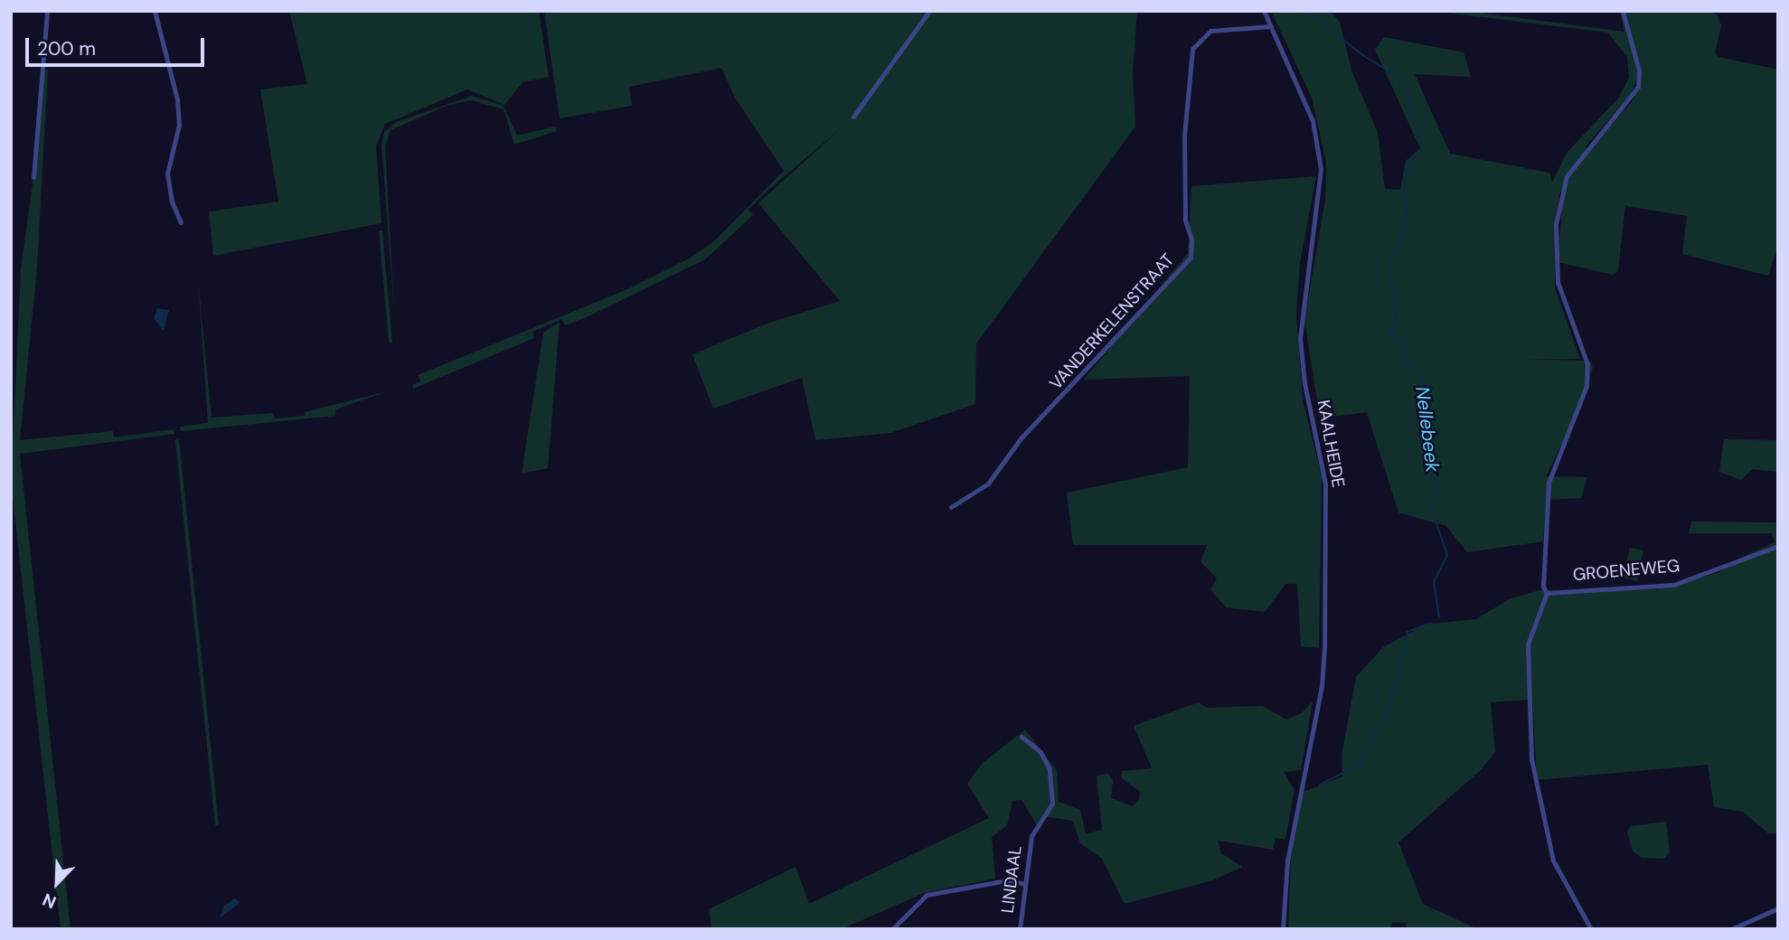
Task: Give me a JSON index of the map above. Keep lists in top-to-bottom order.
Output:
{
  "streets": {
    "street": [
      "VANDERKELENSTRAAT",
      "KAALHEIDE",
      "GROENEWEG",
      "LINDAAL"
    ]
  },
  "crossings": [
    ["VANDERKELENSTRAAT", "KAALHEIDE"]
  ],
  "water": ["Nellebeek"],
  "scale_bar": "200 m",
  "north": "bottom left"
}
